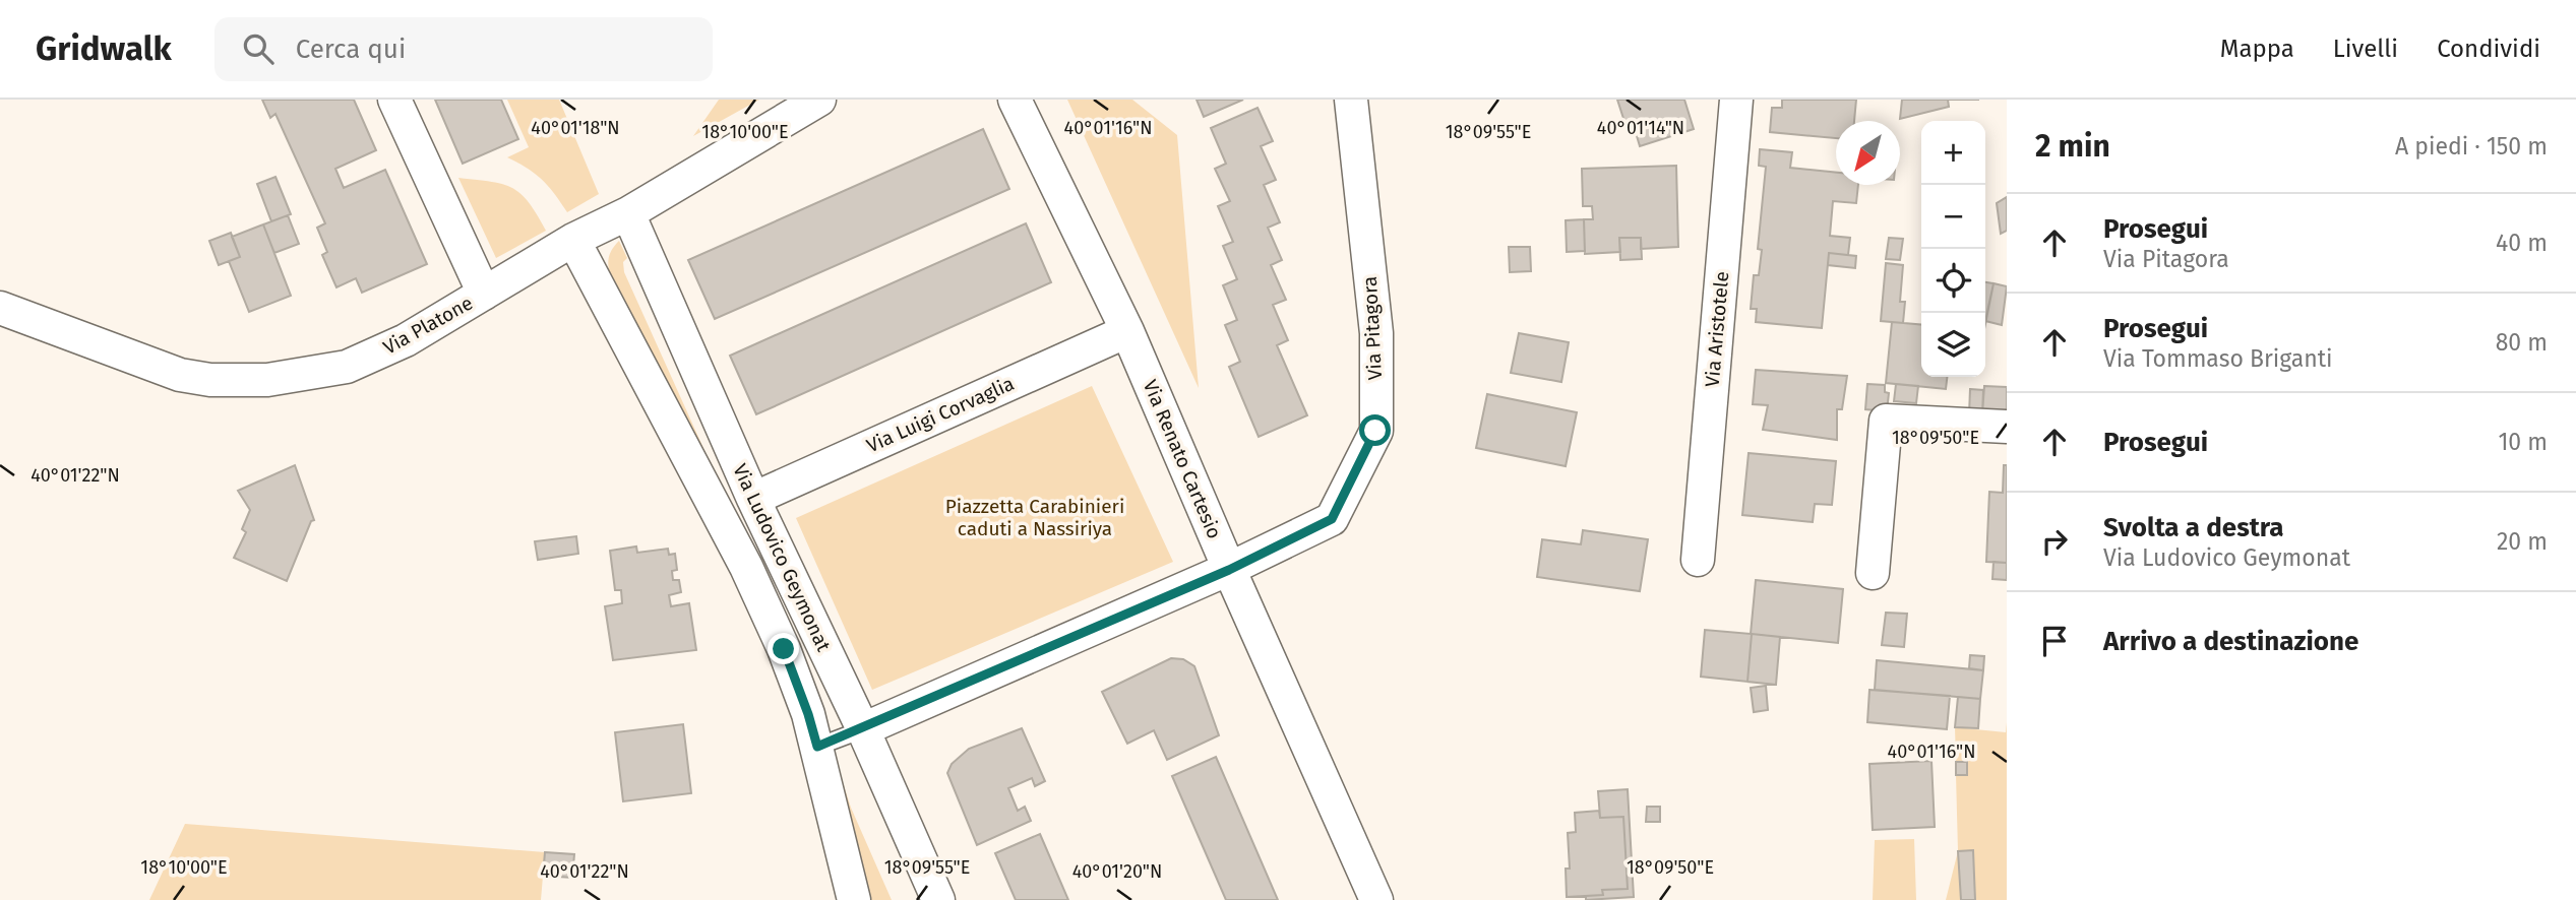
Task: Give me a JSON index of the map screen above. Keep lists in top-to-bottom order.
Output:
{
  "streets": {
    "street": [
      "Via Platone",
      "Via Pitagora",
      "Via Aristotele",
      "Via Luigi Corvaglia",
      "Via Renato Cartesio",
      "Via Ludovico Geymonat"
    ]
  },
  "crossings": [
    ["Via Platone", "Via Ludovico Geymonat"],
    ["Via Pitagora", "Via Renato Cartesio"],
    ["Via Pitagora", "Via Ludovico Geymonat"],
    ["Via Luigi Corvaglia", "Via Renato Cartesio"],
    ["Via Luigi Corvaglia", "Via Ludovico Geymonat"]
  ],
  "parks": ["Piazzetta Carabinieri caduti a Nassiriya"],
  "north": "bottom left",
  "page": {
    "header": "Gridwalk",
    "search": "Cerca qui",
    "nav": ["Mappa", "Livelli", "Condividi"],
    "heading": ["2 min", "A piedi · 150 m"],
    "map_buttons": ["+", "−"],
    "list": [
      ["Prosegui", "Via Pitagora", "40 m"],
      ["Prosegui", "Via Tommaso Briganti", "80 m"],
      ["Prosegui", "10 m"],
      ["Svolta a destra", "Via Ludovico Geymonat", "20 m"],
      "Arrivo a destinazione"
    ]
  },
  "coordinates": [
    "40°01'14\"N",
    "40°01'18\"N",
    "40°01'16\"N",
    "18°10'00\"E",
    "18°09'55\"E",
    "18°09'50\"E",
    "40°01'22\"N",
    "40°01'20\"N"
  ]
}
